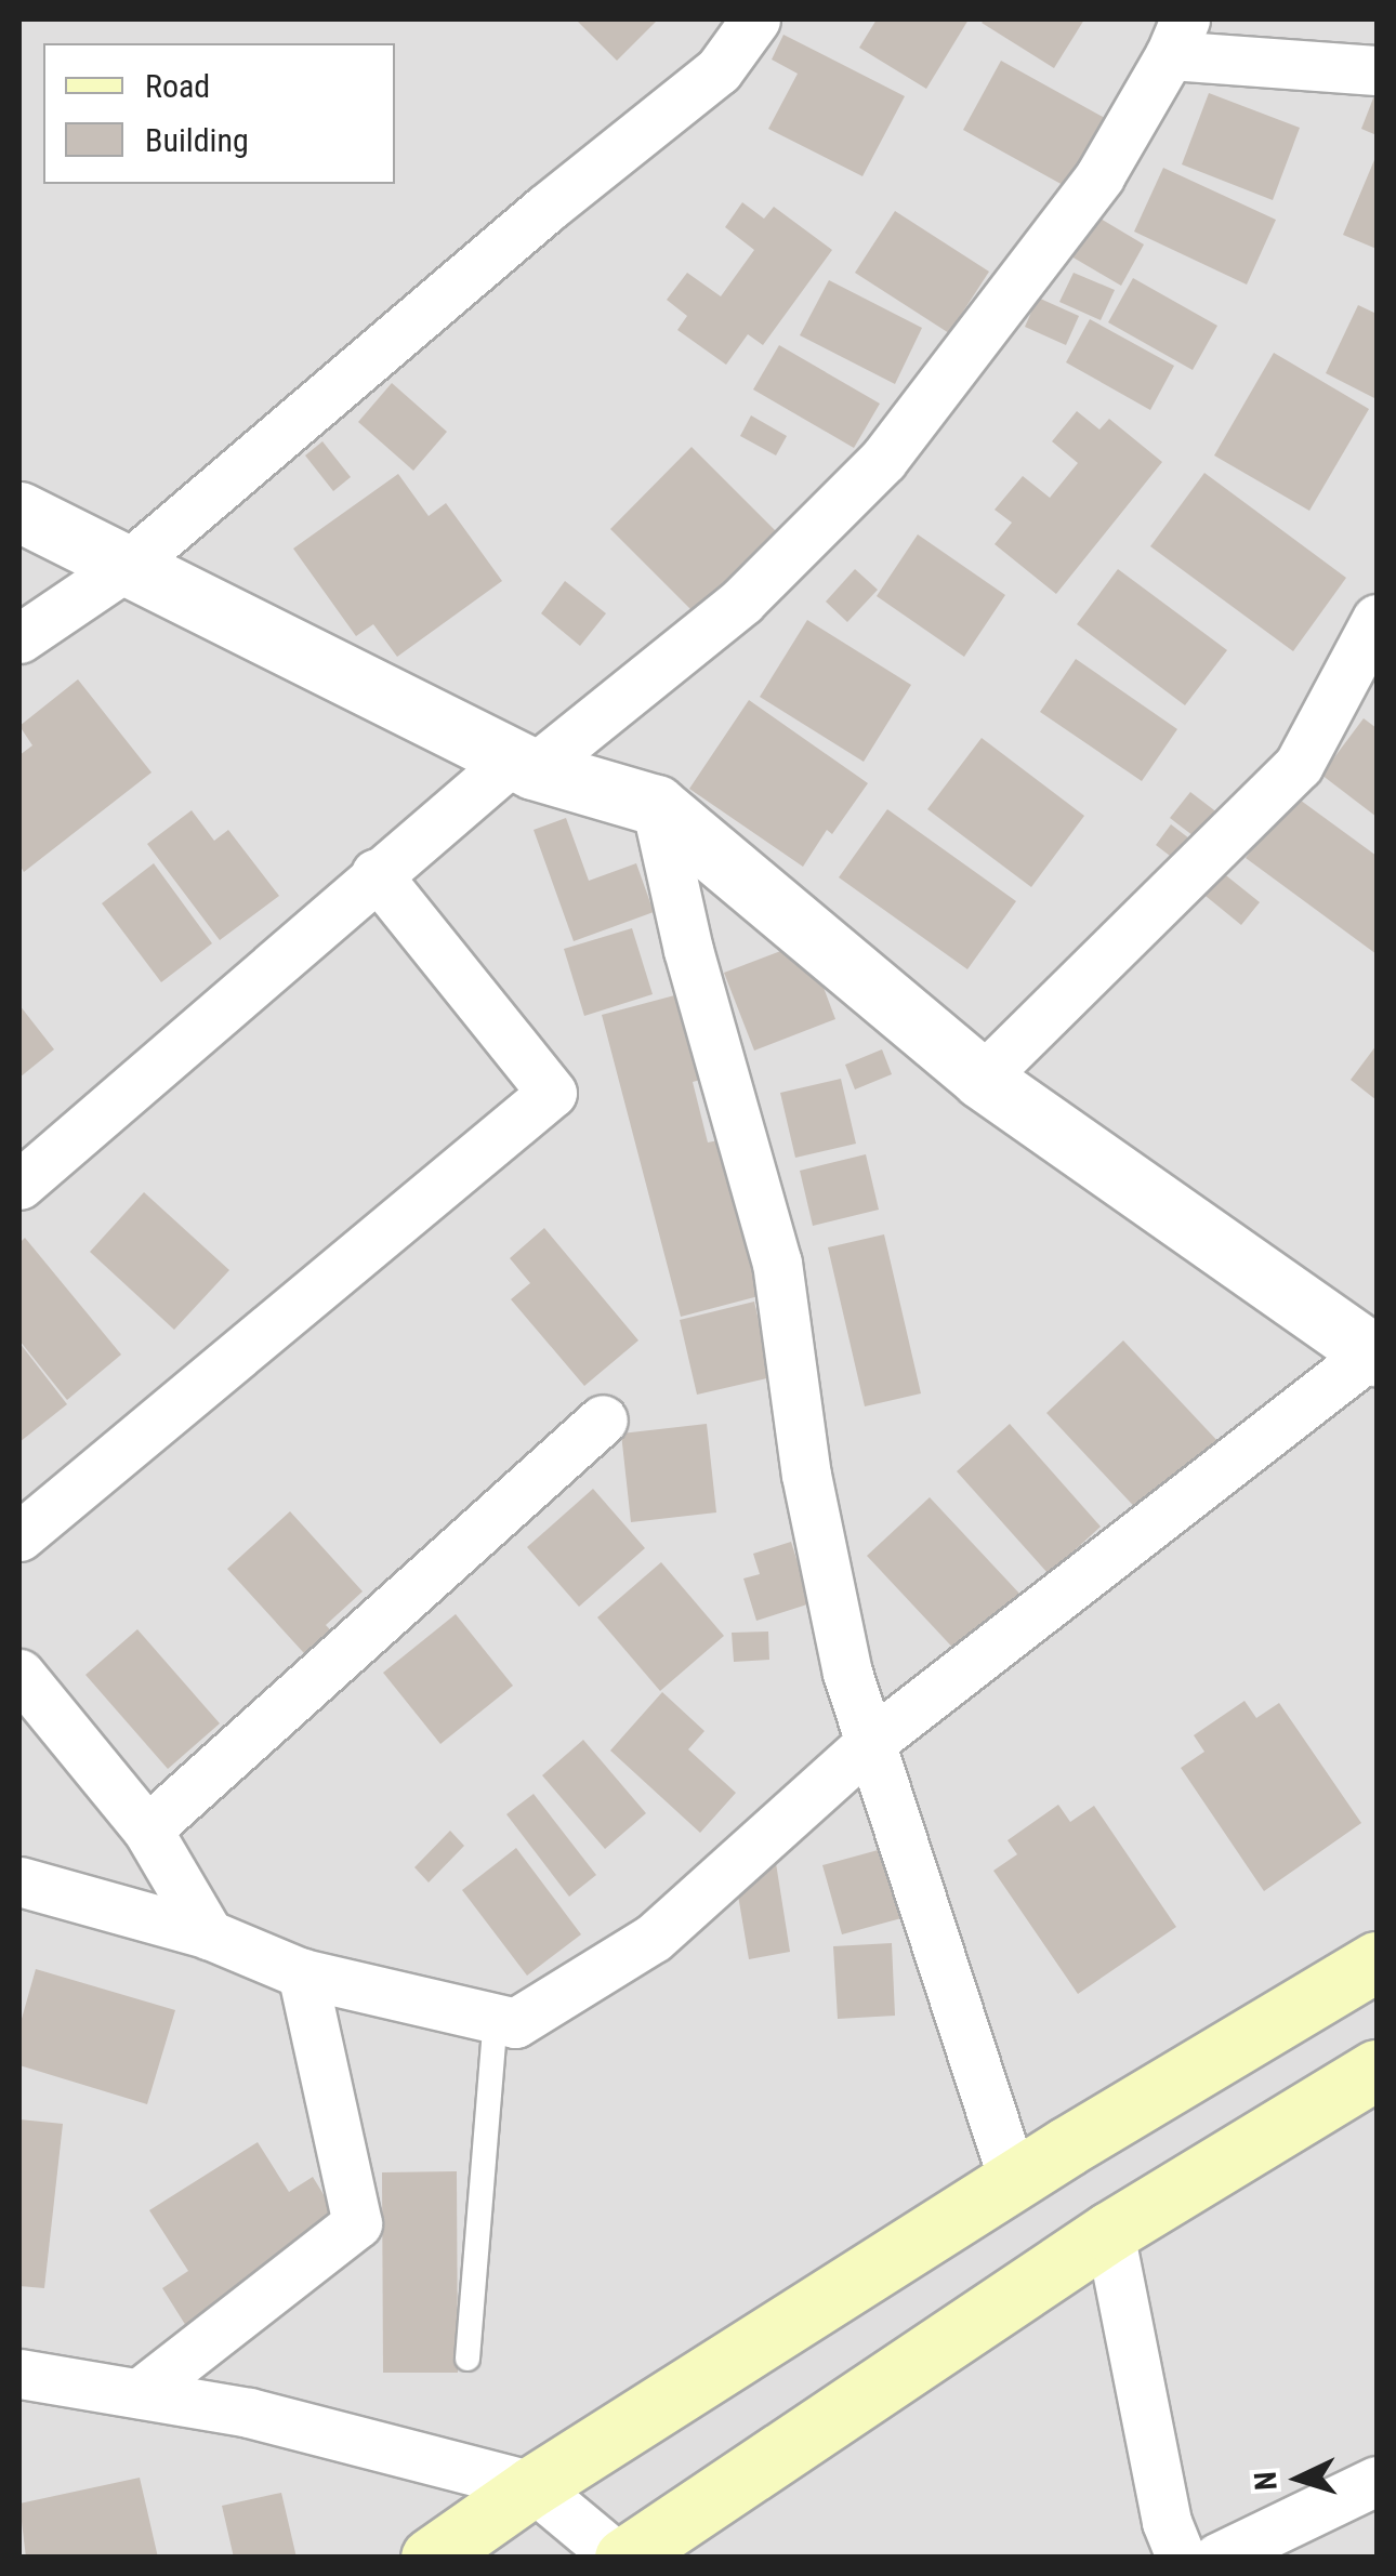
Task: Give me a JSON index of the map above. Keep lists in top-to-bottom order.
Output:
{
  "legend": ["Road", "Building"],
  "north": "left"
}
